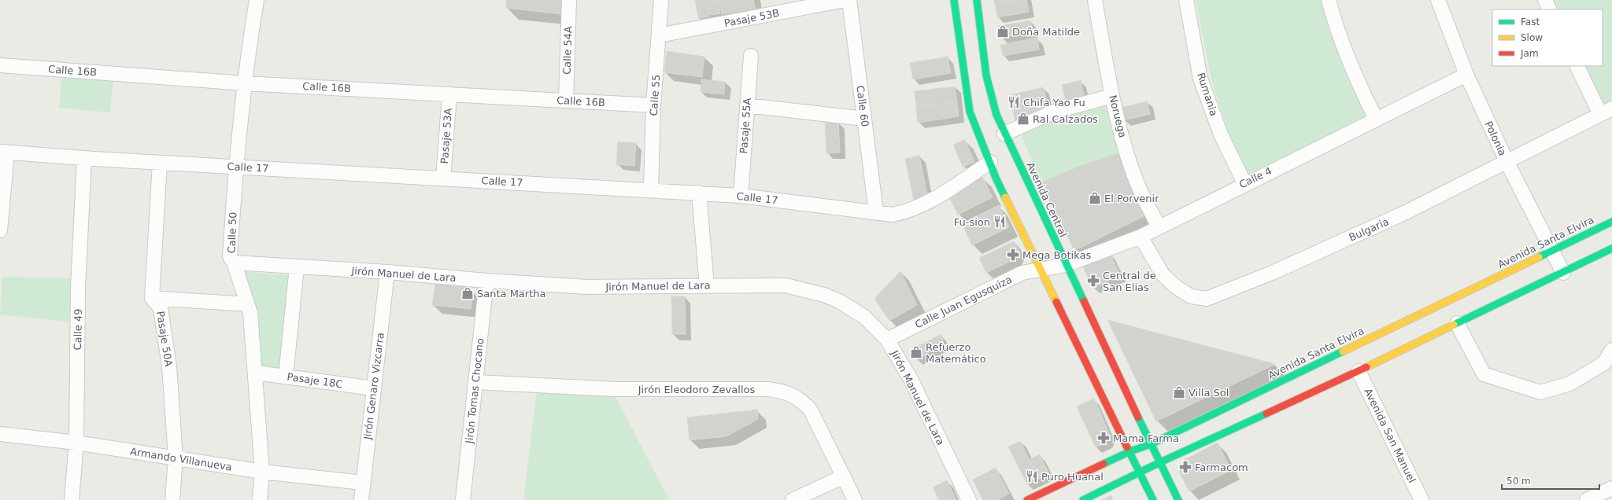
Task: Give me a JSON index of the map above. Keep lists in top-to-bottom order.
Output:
{
  "streets": {
    "street": [
      "Pasaje 53B",
      "Calle 54A",
      "Calle 16B",
      "Rumania",
      "Calle 55",
      "Calle 60",
      "Noruega",
      "Pasaje 55A",
      "Pasaje 53A",
      "Polonia",
      "Calle 17",
      "Calle 4",
      "Avenida Central",
      "Bulgaria",
      "Calle 50",
      "Avenida Santa Elvira",
      "Jirón Manuel de Lara",
      "Calle Juan Egusquiza",
      "Calle 49",
      "Pasaje 50A",
      "Pasaje 18C",
      "Jirón Genaro Vizcarra",
      "Jirón Eleodoro Zevallos",
      "Jirón Tomas Chocano",
      "Avenida San Manuel",
      "Armando Villanueva"
    ]
  },
  "crossings": [
    ["Pasaje 53B", "Calle 55"],
    ["Calle 54A", "Calle 16B"],
    ["Calle 16B", "Calle 55"],
    ["Calle 16B", "Pasaje 53A"],
    ["Calle 16B", "Calle 50"],
    ["Rumania", "Calle 4"],
    ["Calle 55", "Calle 17"],
    ["Calle 60", "Calle 17"],
    ["Noruega", "Calle 4"],
    ["Pasaje 55A", "Calle 17"],
    ["Pasaje 53A", "Calle 17"],
    ["Polonia", "Calle 4"],
    ["Polonia", "Bulgaria"],
    ["Polonia", "Avenida Santa Elvira"],
    ["Calle 17", "Calle 50"],
    ["Calle 17", "Calle 49"],
    ["Calle 17", "Pasaje 50A"],
    ["Calle 4", "Avenida Central"],
    ["Calle 4", "Bulgaria"],
    ["Calle 4", "Calle Juan Egusquiza"],
    ["Avenida Central", "Avenida Santa Elvira"],
    ["Calle 50", "Jirón Manuel de Lara"],
    ["Calle 50", "Pasaje 18C"],
    ["Calle 50", "Armando Villanueva"],
    ["Jirón Manuel de Lara", "Calle Juan Egusquiza"],
    ["Jirón Manuel de Lara", "Jirón Genaro Vizcarra"],
    ["Jirón Manuel de Lara", "Jirón Tomas Chocano"],
    ["Calle 49", "Armando Villanueva"],
    ["Pasaje 50A", "Armando Villanueva"],
    ["Pasaje 18C", "Jirón Genaro Vizcarra"],
    ["Jirón Genaro Vizcarra", "Armando Villanueva"],
    ["Jirón Eleodoro Zevallos", "Jirón Tomas Chocano"]
  ],
  "places": {
    "shop": [
      "Doña Matilde",
      "Ral Calzados",
      "El Porvenir",
      "Santa Martha",
      "Refuerzo Matemático",
      "Villa Sol"
    ],
    "restaurant": ["Chifa Yao Fu", "Fu-sion", "Puro Huanal"],
    "pharmacy": [
      "Mega Botikas",
      "Central de San Elias",
      "Mama Farma",
      "Farmacom"
    ]
  },
  "legend": ["Fast", "Slow", "Jam"],
  "scale_bar": "50 m"
}
